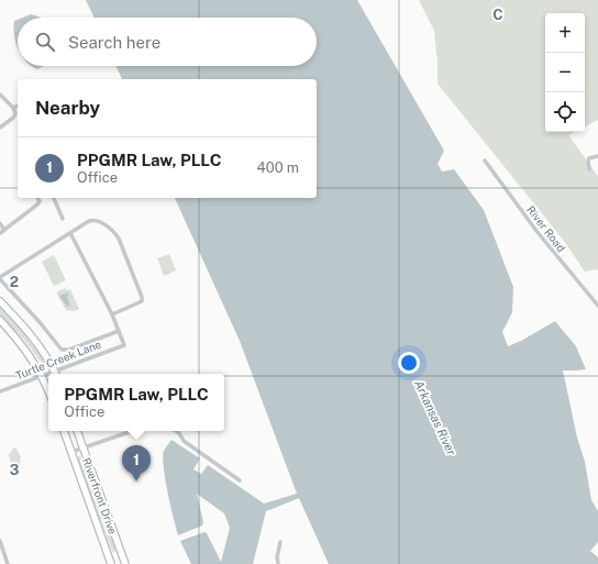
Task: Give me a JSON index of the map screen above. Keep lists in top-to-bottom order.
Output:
{
  "streets": {
    "street": ["River Road", "Turtle Creek Lane", "Riverfront Drive"]
  },
  "water": ["Arkansas River"],
  "page": {
    "map_buttons": ["+", "−"],
    "search": "Search here",
    "heading": "Nearby",
    "list": [
      {
        "mark": "1",
        "name": "PPGMR Law, PLLC",
        "note": "Office",
        "value": "400 m"
      }
    ],
    "popup": ["PPGMR Law, PLLC", "Office"],
    "pins": "1"
  },
  "grid": {
    "columns": ["C"],
    "rows": ["2", "3"]
  }
}
